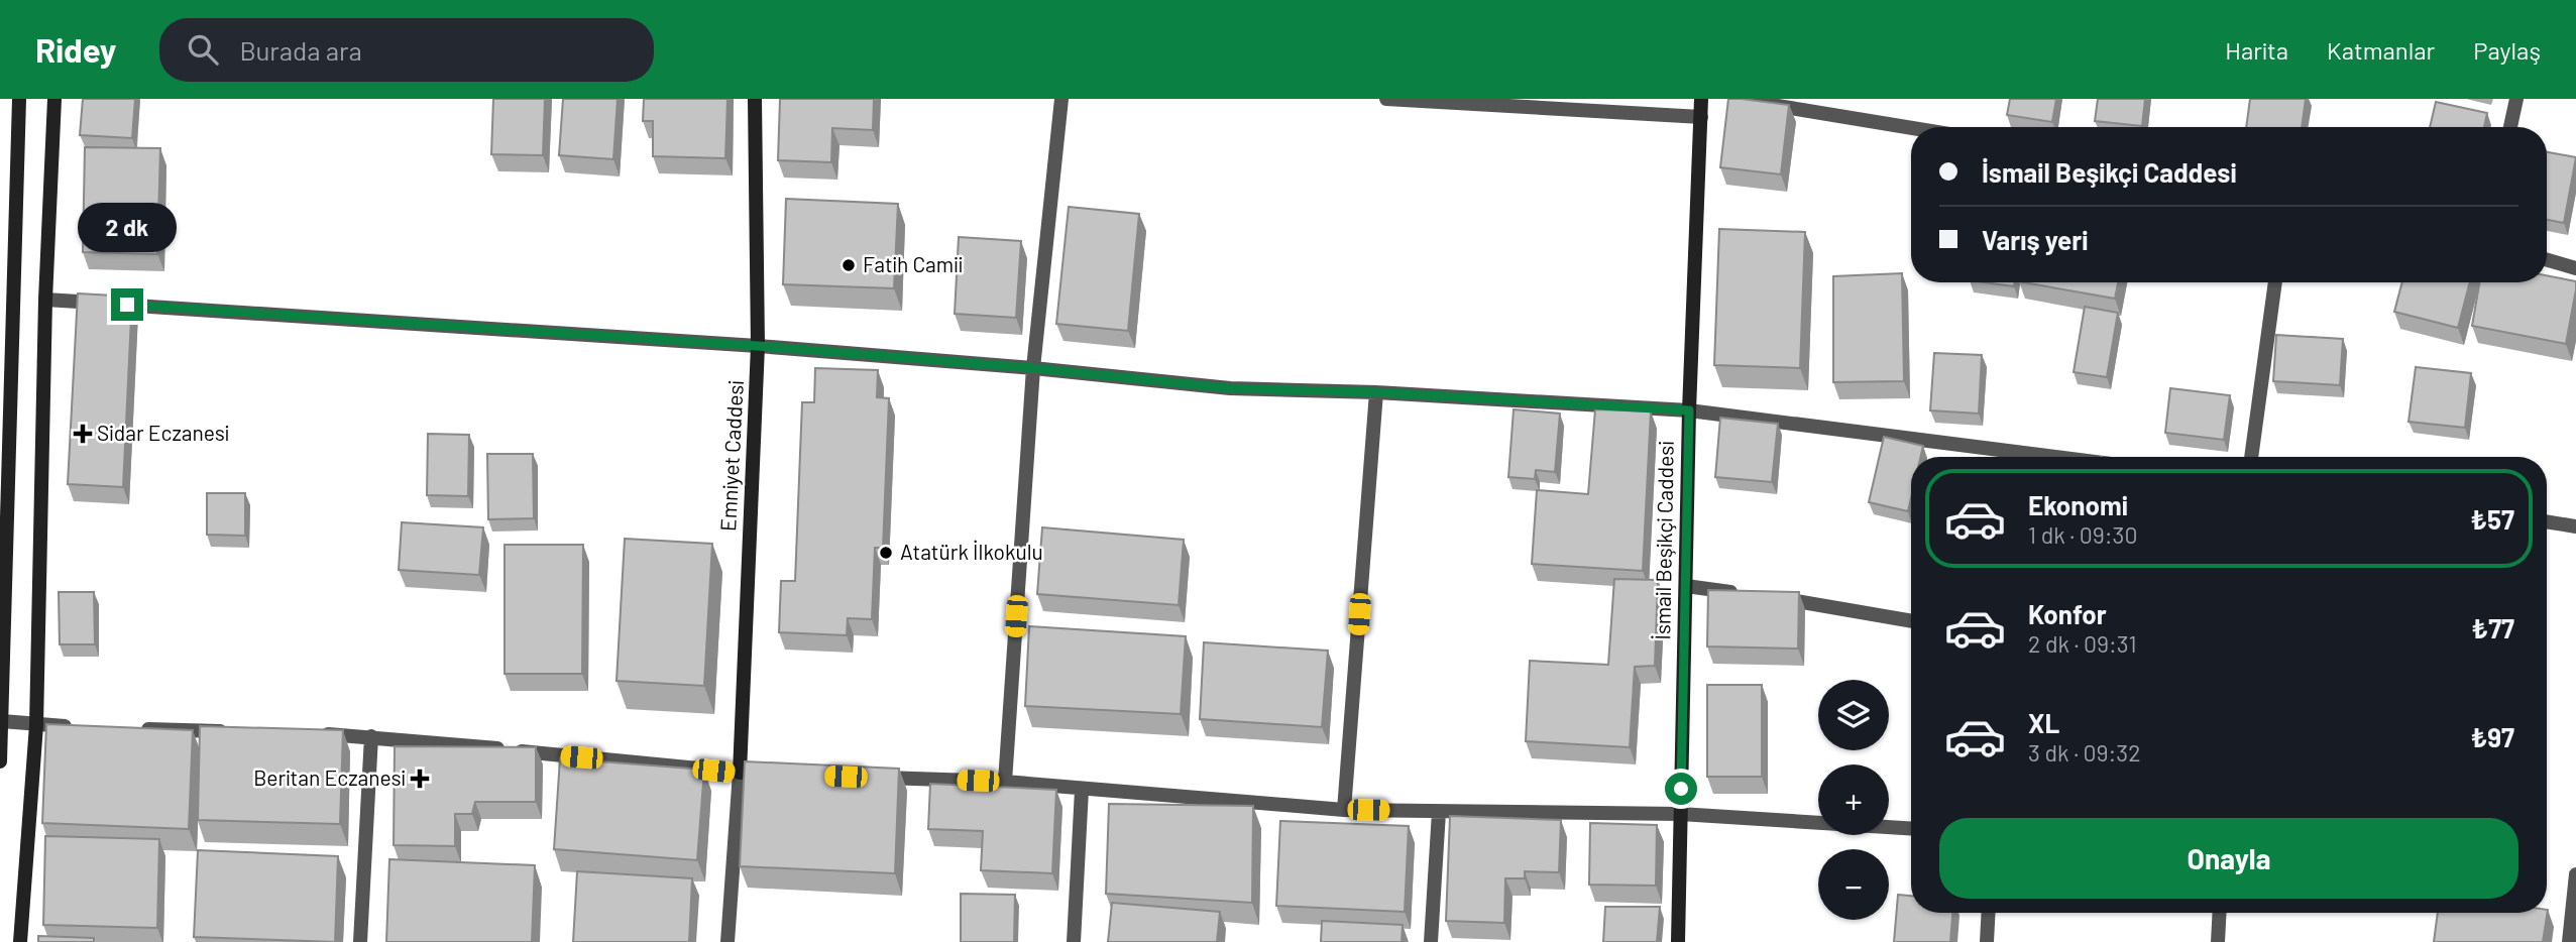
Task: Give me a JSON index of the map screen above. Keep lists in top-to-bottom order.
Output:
{
  "streets": {
    "street": ["Emniyet Caddesi", "İsmail Beşikçi Caddesi"]
  },
  "places": {
    "other": ["Fatih Camii", "Atatürk İlkokulu"],
    "health": ["Sidar Eczanesi", "Beritan Eczanesi"]
  },
  "page": {
    "header": "Ridey",
    "search": "Burada ara",
    "nav": ["Harita", "Katmanlar", "Paylaş"],
    "banner": ["İsmail Beşikçi Caddesi", "Varış yeri"],
    "bubble": "2 dk",
    "list": [
      {
        "name": "Ekonomi",
        "note": "1 dk · 09:30",
        "value": "₺57"
      },
      {
        "name": "Konfor",
        "note": "2 dk · 09:31",
        "value": "₺77"
      },
      {
        "name": "XL",
        "note": "3 dk · 09:32",
        "value": "₺97"
      }
    ],
    "map_buttons": ["+", "−"],
    "buttons": "Onayla"
  }
}
